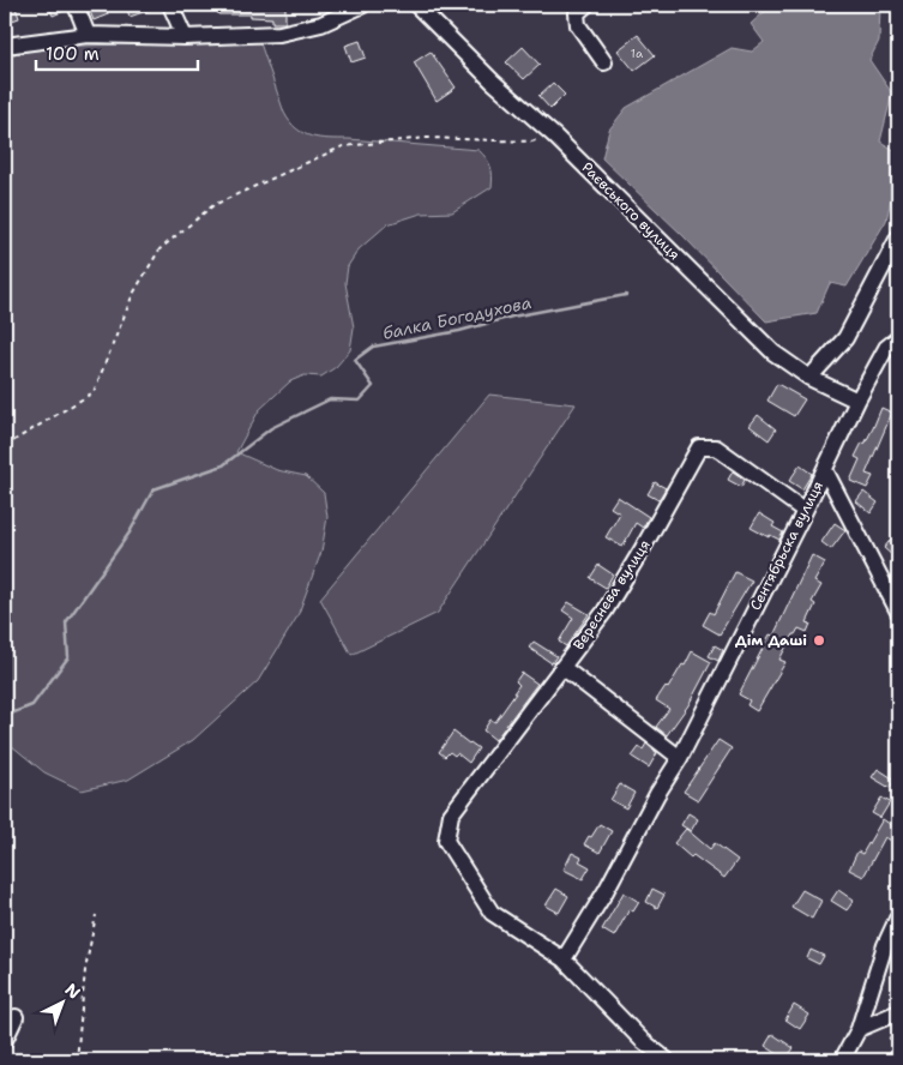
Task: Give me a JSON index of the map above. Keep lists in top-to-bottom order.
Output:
{
  "streets": {
    "street": ["Раєвського вулиця", "Сентябрьска вулиця", "Вереснева вулиця"]
  },
  "crossings": [
    ["Раєвського вулиця", "Сентябрьска вулиця"],
    ["Сентябрьска вулиця", "Вереснева вулиця"]
  ],
  "water": ["балка Богодухова"],
  "places": ["Дім Даші"],
  "house_numbers": ["1а"],
  "scale_bar": "100 m",
  "north": "top right"
}
